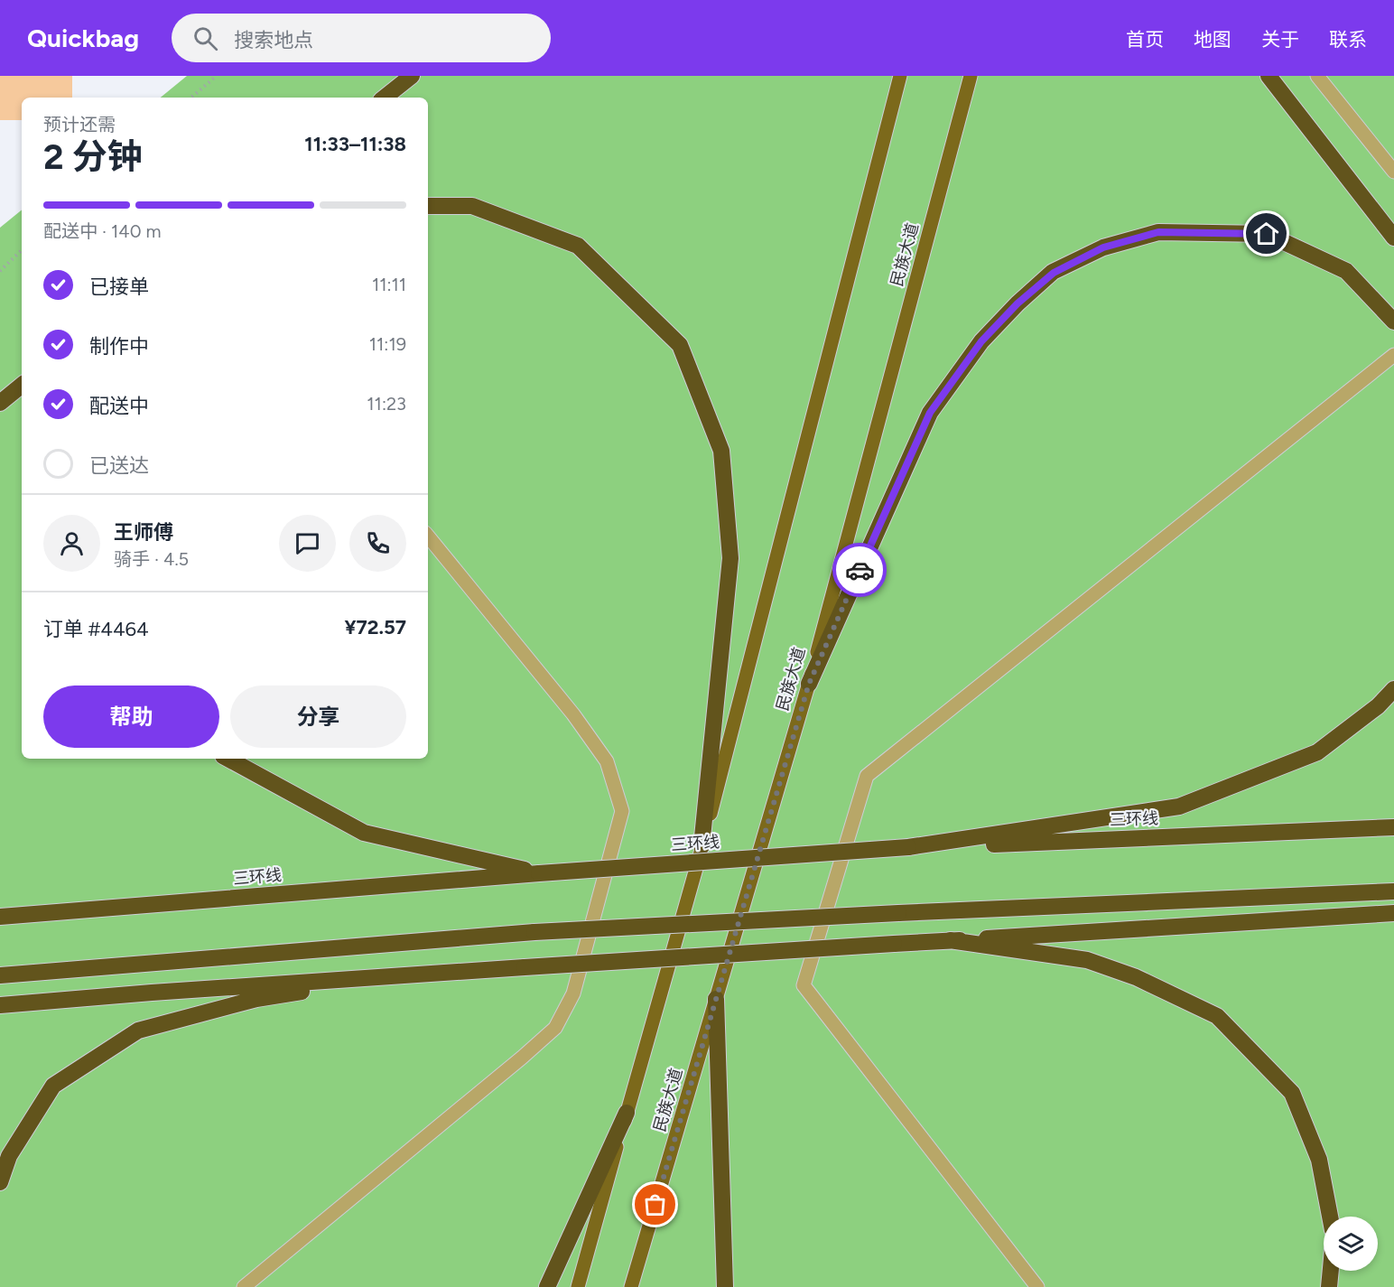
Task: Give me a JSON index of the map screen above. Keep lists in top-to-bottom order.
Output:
{
  "streets": {
    "highway": ["三环线"],
    "main road": ["民族大道"]
  },
  "page": {
    "header": "Quickbag",
    "search": "搜索地点",
    "nav": [
      "首页",
      "地图",
      "关于",
      "联系"
    ],
    "heading": ["2 分钟", "预计还需", "11:33–11:38"],
    "panel": [
      "王师傅",
      "骑手 · 4.5",
      "订单 #4464",
      "¥72.57"
    ],
    "bar": "配送中 · 140 m",
    "list": [
      ["已接单", "11:11"],
      ["制作中", "11:19"],
      ["配送中", "11:23"],
      "已送达"
    ],
    "buttons": ["帮助", "分享"]
  }
}
